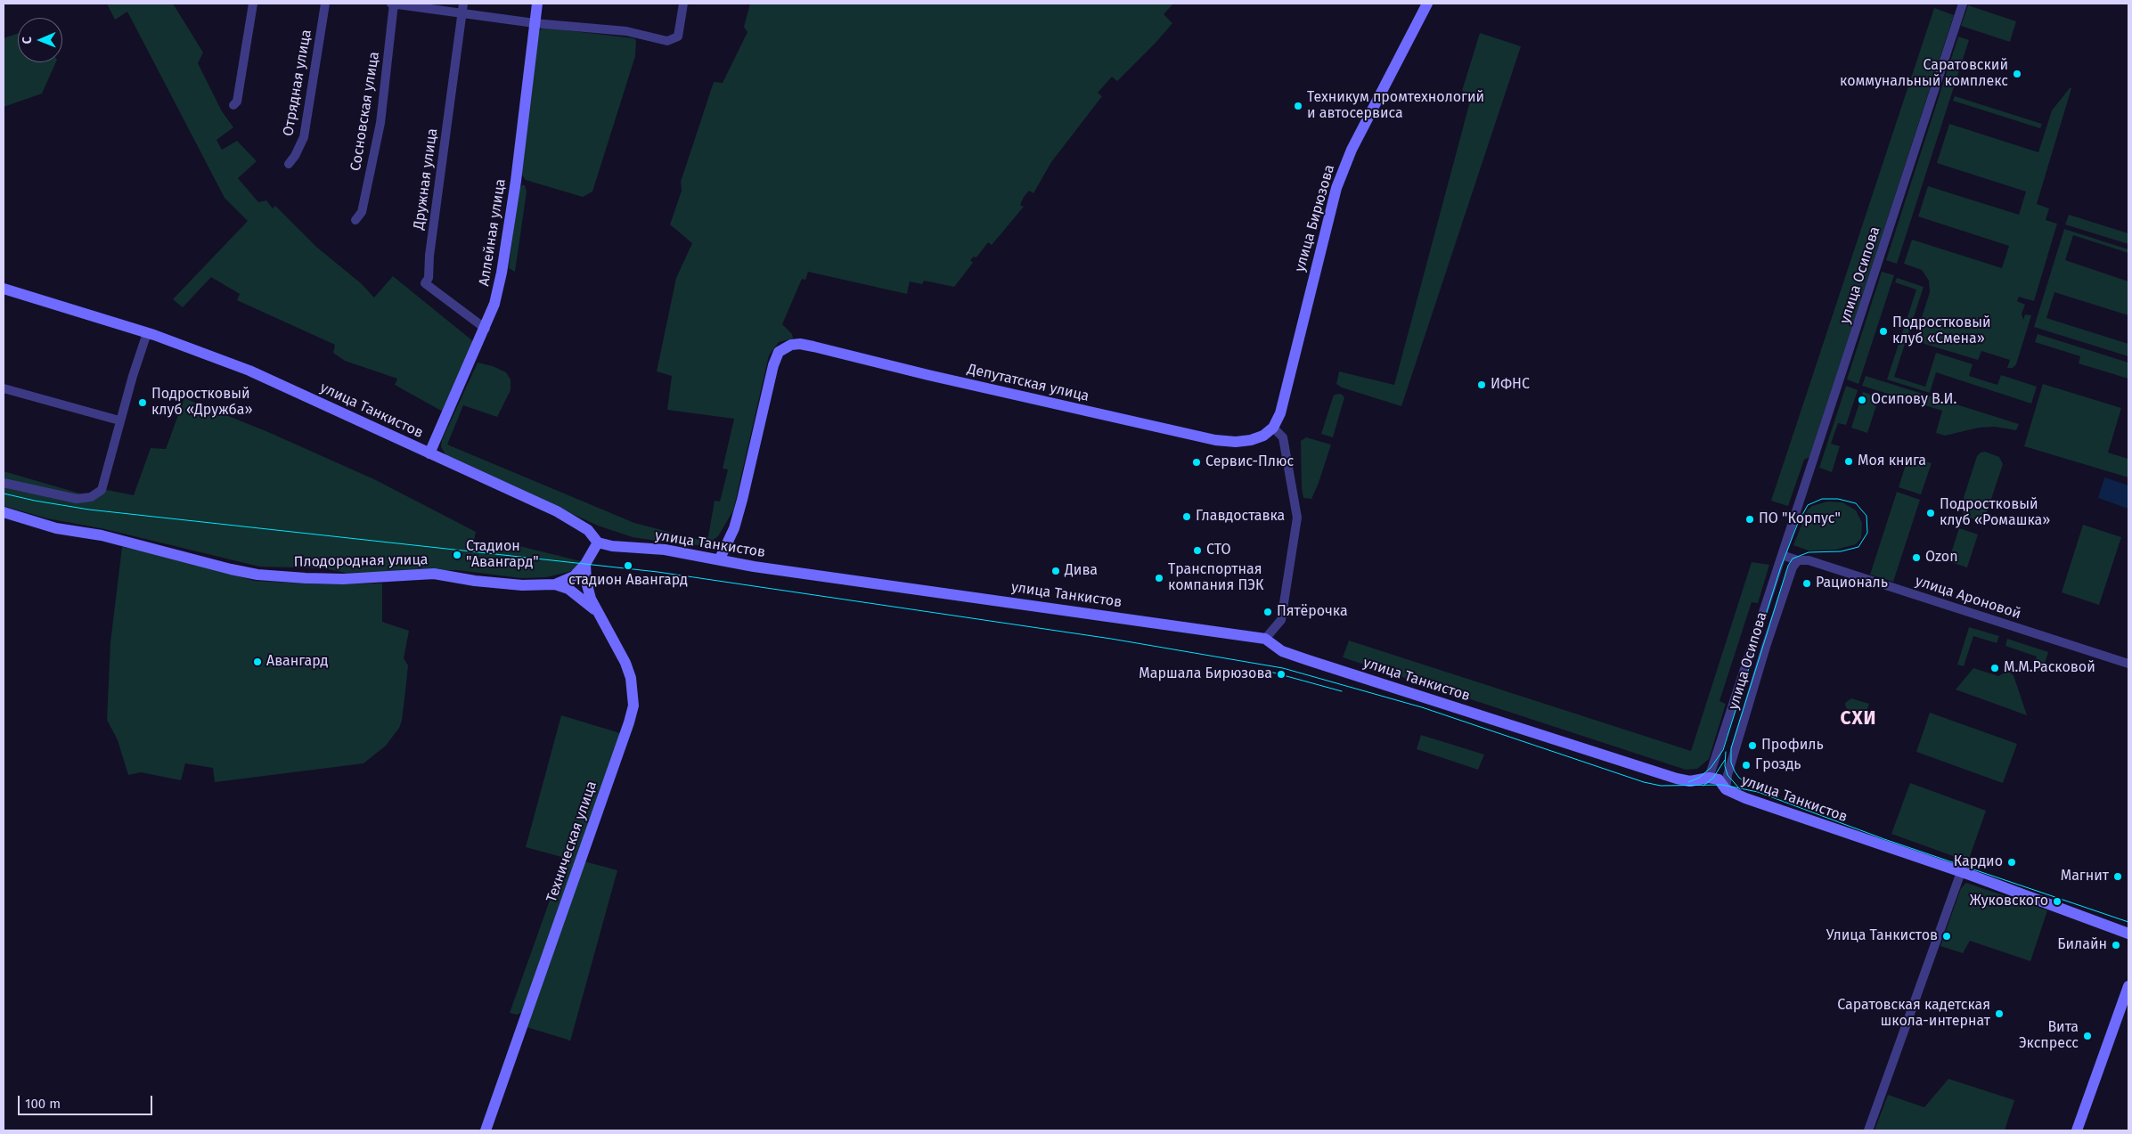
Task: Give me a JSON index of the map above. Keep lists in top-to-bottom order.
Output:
{
  "streets": {
    "main road": [
      "улица Бирюзова",
      "Аллейная улица",
      "Депутатская улица",
      "улица Танкистов",
      "Плодородная улица",
      "Техническая улица"
    ],
    "street": [
      "Отрядная улица",
      "Сосновская улица",
      "Дружная улица",
      "улица Осипова",
      "улица Ароновой"
    ]
  },
  "crossings": [
    ["Дружная улица", "Аллейная улица"],
    ["улица Бирюзова", "Депутатская улица"],
    ["Аллейная улица", "улица Танкистов"],
    ["улица Осипова", "улица Танкистов"],
    ["улица Осипова", "улица Ароновой"],
    ["Депутатская улица", "улица Танкистов"],
    ["улица Танкистов", "Плодородная улица"],
    ["Плодородная улица", "Техническая улица"]
  ],
  "districts": ["СХИ"],
  "places": [
    "Саратовский коммунальный комплекс",
    "Техникум промтехнологий и автосервиса",
    "Подростковый клуб «Смена»",
    "ИФНС",
    "Осипову В.И.",
    "Подростковый клуб «Дружба»",
    "Моя книга",
    "Сервис-Плюс",
    "Подростковый клуб «Ромашка»",
    "Главдоставка",
    "ПО \"Корпус\"",
    "СТО",
    "Стадион \"Авангард\"",
    "Ozon",
    "стадион Авангард",
    "Дива",
    "Транспортная компания ПЭК",
    "Рациональ",
    "Пятёрочка",
    "Авангард",
    "М.М.Расковой",
    "Маршала Бирюзова",
    "Профиль",
    "Гроздь",
    "Кардио",
    "Магнит",
    "Жуковского",
    "Улица Танкистов",
    "Билайн",
    "Саратовская кадетская школа-интернат",
    "Вита Экспресс"
  ],
  "scale_bar": "100 m",
  "north": "left"
}
